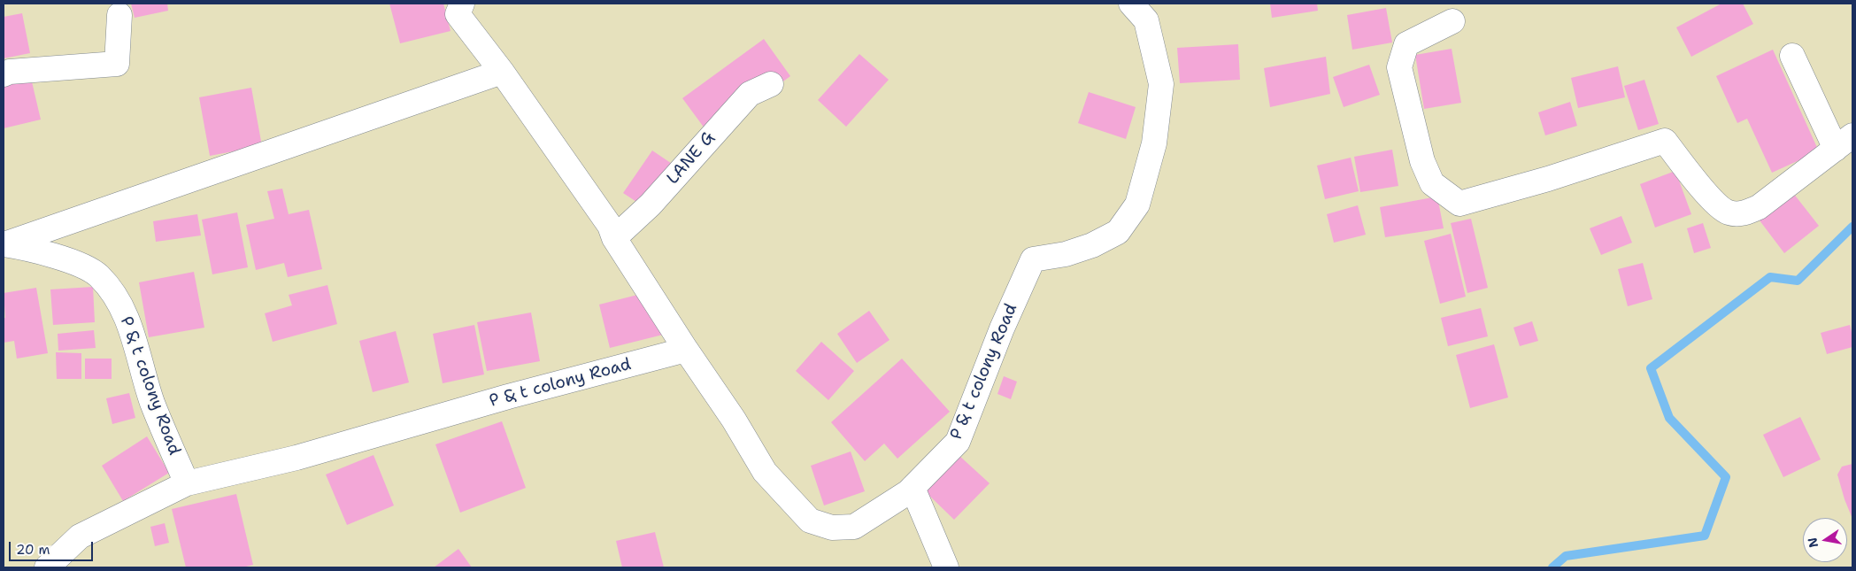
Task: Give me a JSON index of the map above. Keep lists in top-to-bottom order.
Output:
{
  "streets": {
    "street": ["LANE G", "P & t colony Road"]
  },
  "scale_bar": "20 m",
  "north": "left"
}
